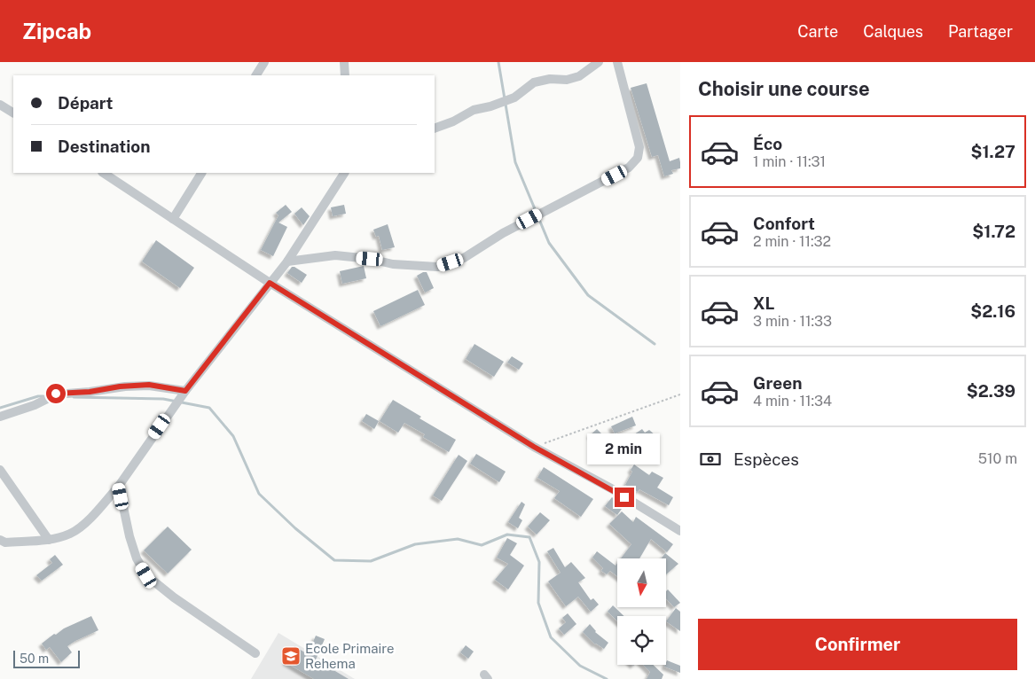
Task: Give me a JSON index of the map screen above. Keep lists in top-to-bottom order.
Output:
{
  "places": {
    "school or university": ["Ecole Primaire Rehema"]
  },
  "scale_bar": "50 m",
  "north": "bottom",
  "page": {
    "header": "Zipcab",
    "nav": ["Carte", "Calques", "Partager"],
    "heading": "Choisir une course",
    "banner": ["Départ", "Destination"],
    "list": [
      {
        "name": "Éco",
        "note": "1 min · 11:31",
        "value": "$1.27"
      },
      {
        "name": "Confort",
        "note": "2 min · 11:32",
        "value": "$1.72"
      },
      {
        "name": "XL",
        "note": "3 min · 11:33",
        "value": "$2.16"
      },
      {
        "name": "Green",
        "note": "4 min · 11:34",
        "value": "$2.39"
      }
    ],
    "bubble": "2 min",
    "pay": ["Espèces", "510 m"],
    "buttons": "Confirmer",
    "scale": "50 m"
  }
}
